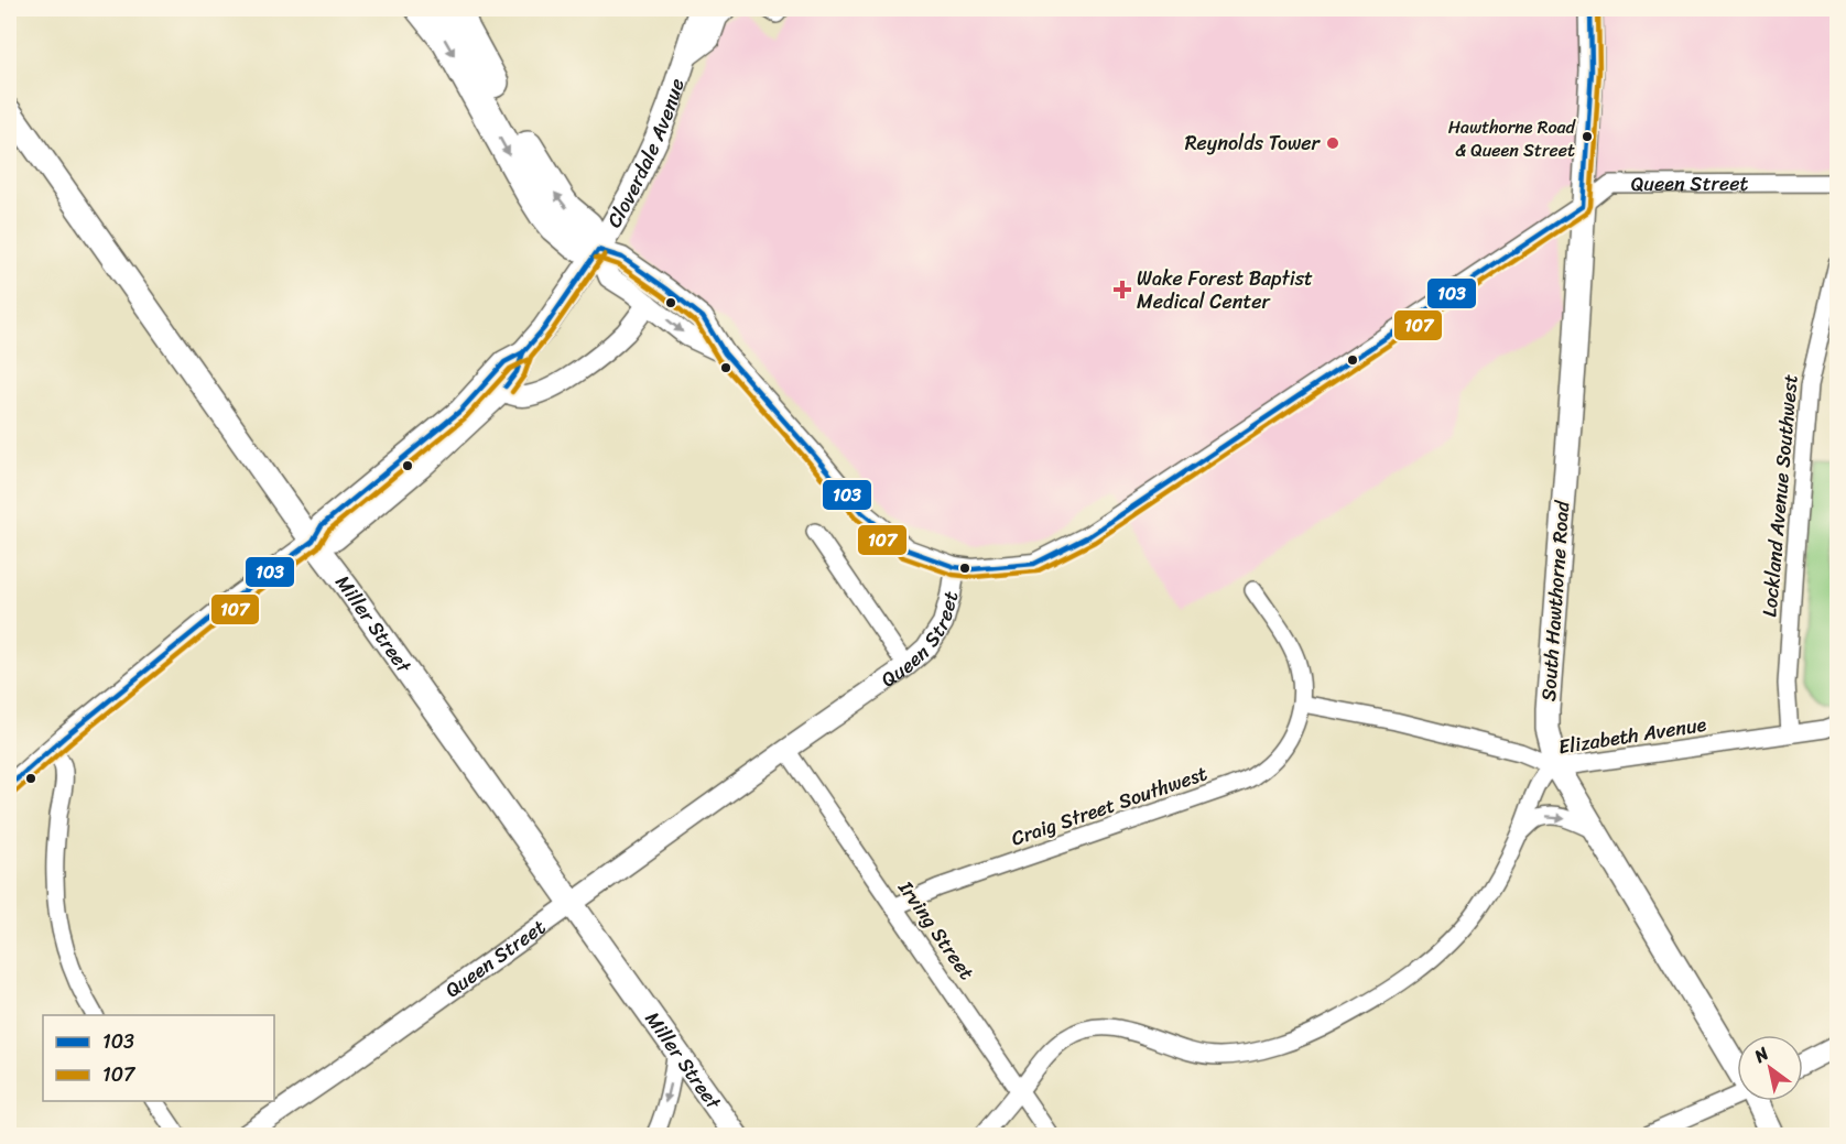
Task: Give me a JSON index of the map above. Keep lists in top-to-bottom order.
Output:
{
  "streets": {
    "main road": ["Cloverdale Avenue", "South Hawthorne Road", "Miller Street"],
    "street": [
      "Queen Street",
      "Lockland Avenue Southwest",
      "Elizabeth Avenue",
      "Craig Street Southwest",
      "Irving Street"
    ]
  },
  "crossings": [
    ["Cloverdale Avenue", "Miller Street"],
    ["Queen Street", "South Hawthorne Road"],
    ["Queen Street", "Miller Street"],
    ["Queen Street", "Irving Street"],
    ["Lockland Avenue Southwest", "Elizabeth Avenue"],
    ["South Hawthorne Road", "Elizabeth Avenue"],
    ["Elizabeth Avenue", "Irving Street"],
    ["Craig Street Southwest", "Irving Street"]
  ],
  "places": {
    "other": ["Hawthorne Road & Queen Street", "Reynolds Tower"],
    "health": ["Wake Forest Baptist Medical Center"]
  },
  "lines": ["transit line 103", "transit line 107"],
  "legend": ["103", "107"],
  "north": "top left"
}
